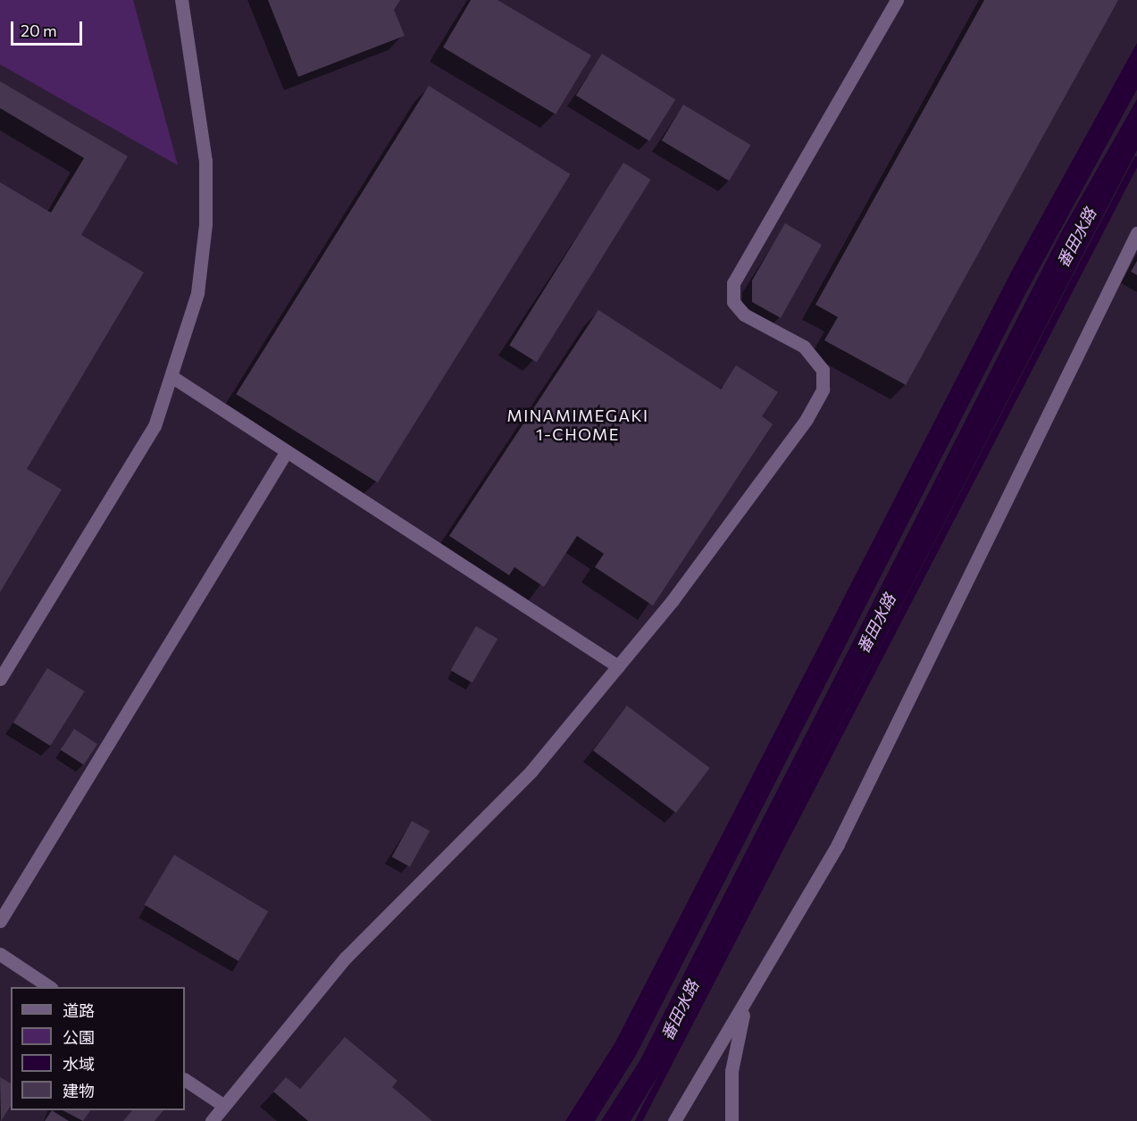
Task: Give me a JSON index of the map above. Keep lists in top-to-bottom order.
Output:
{
  "districts": ["MINAMIMEGAKI 1-CHOME"],
  "water": ["番田水路"],
  "legend": [
    "道路",
    "公園",
    "水域",
    "建物"
  ],
  "scale_bar": "20 m"
}
